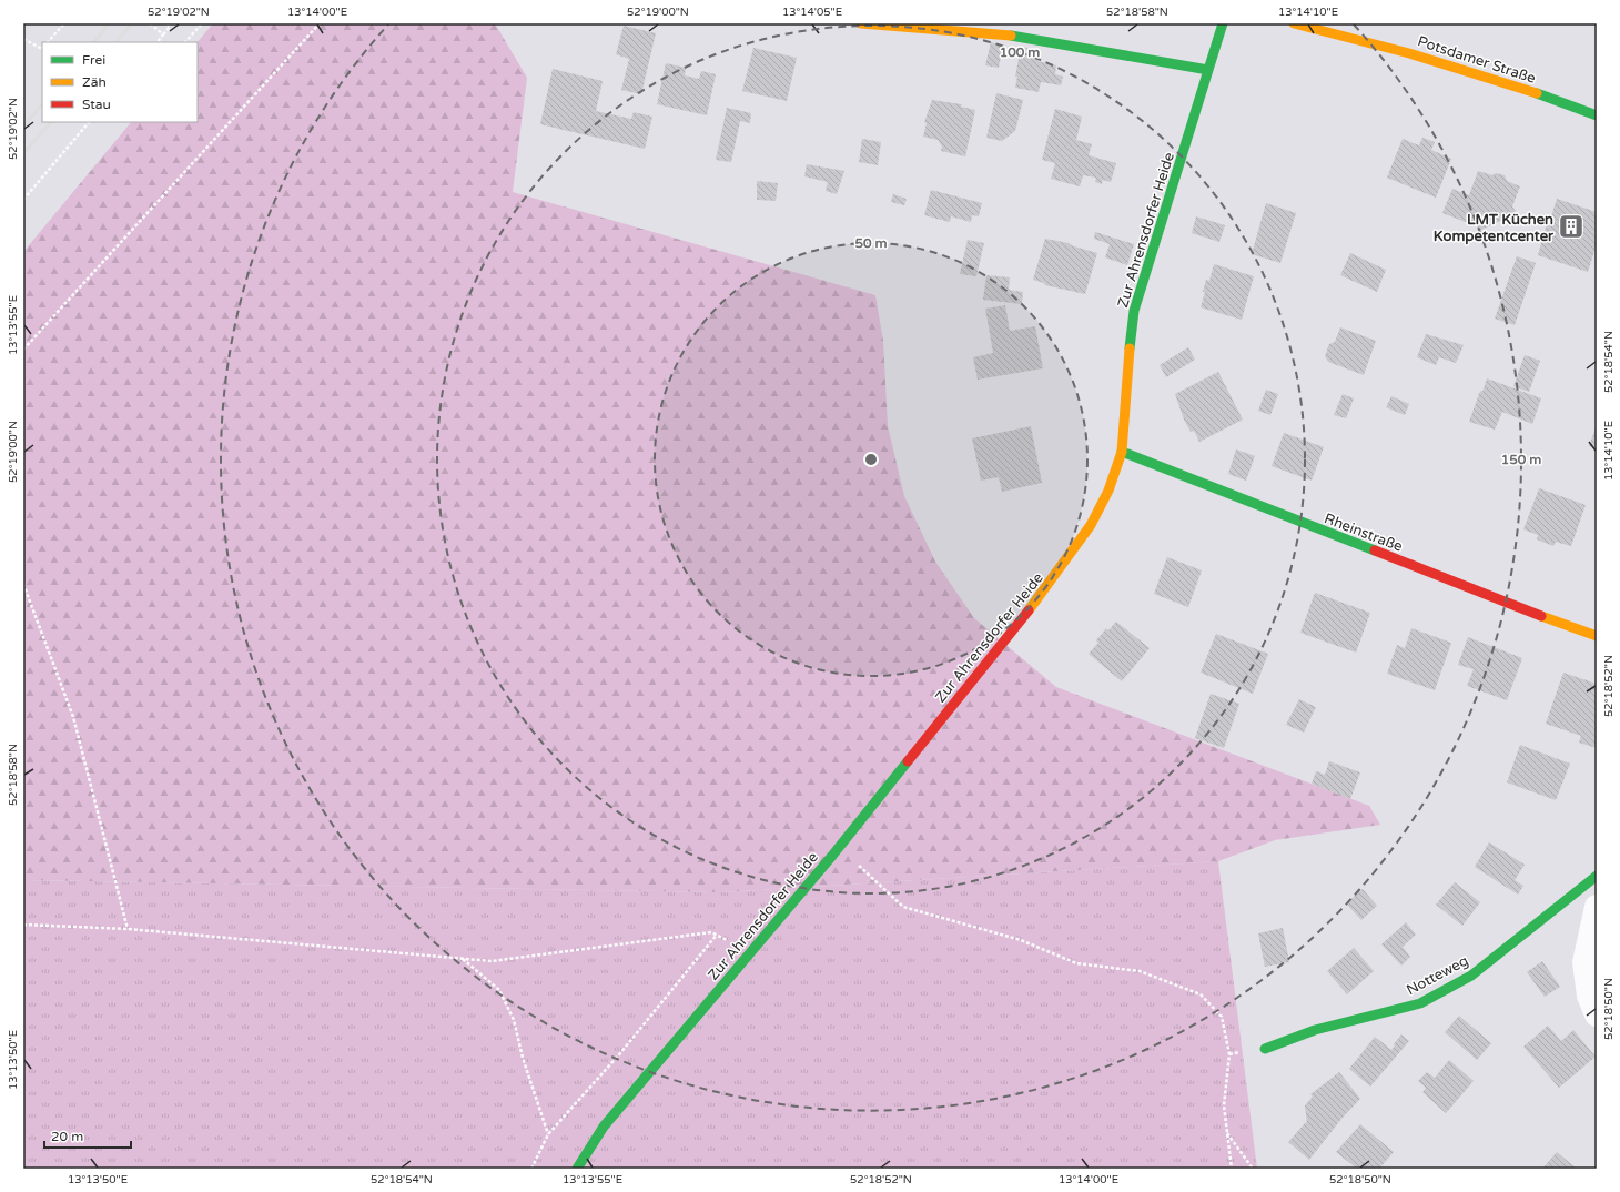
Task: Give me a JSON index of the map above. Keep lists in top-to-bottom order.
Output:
{
  "streets": {
    "street": [
      "Potsdamer Straße",
      "Zur Ahrensdorfer Heide",
      "Rheinstraße",
      "Notteweg"
    ]
  },
  "crossings": [
    ["Zur Ahrensdorfer Heide", "Rheinstraße"]
  ],
  "places": {
    "building": ["LMT Küchen Kompetentcenter"]
  },
  "legend": ["Frei", "Zäh", "Stau"],
  "scale_bar": "20 m",
  "coordinates": [
    "52°19'02\"N",
    "13°14'00\"E",
    "52°19'00\"N",
    "13°14'05\"E",
    "52°18'58\"N",
    "13°14'10\"E",
    "13°13'55\"E",
    "52°18'54\"N",
    "52°18'52\"N",
    "52°18'50\"N",
    "13°13'50\"E"
  ],
  "rings": ["100 m", "50 m", "150 m"]
}
